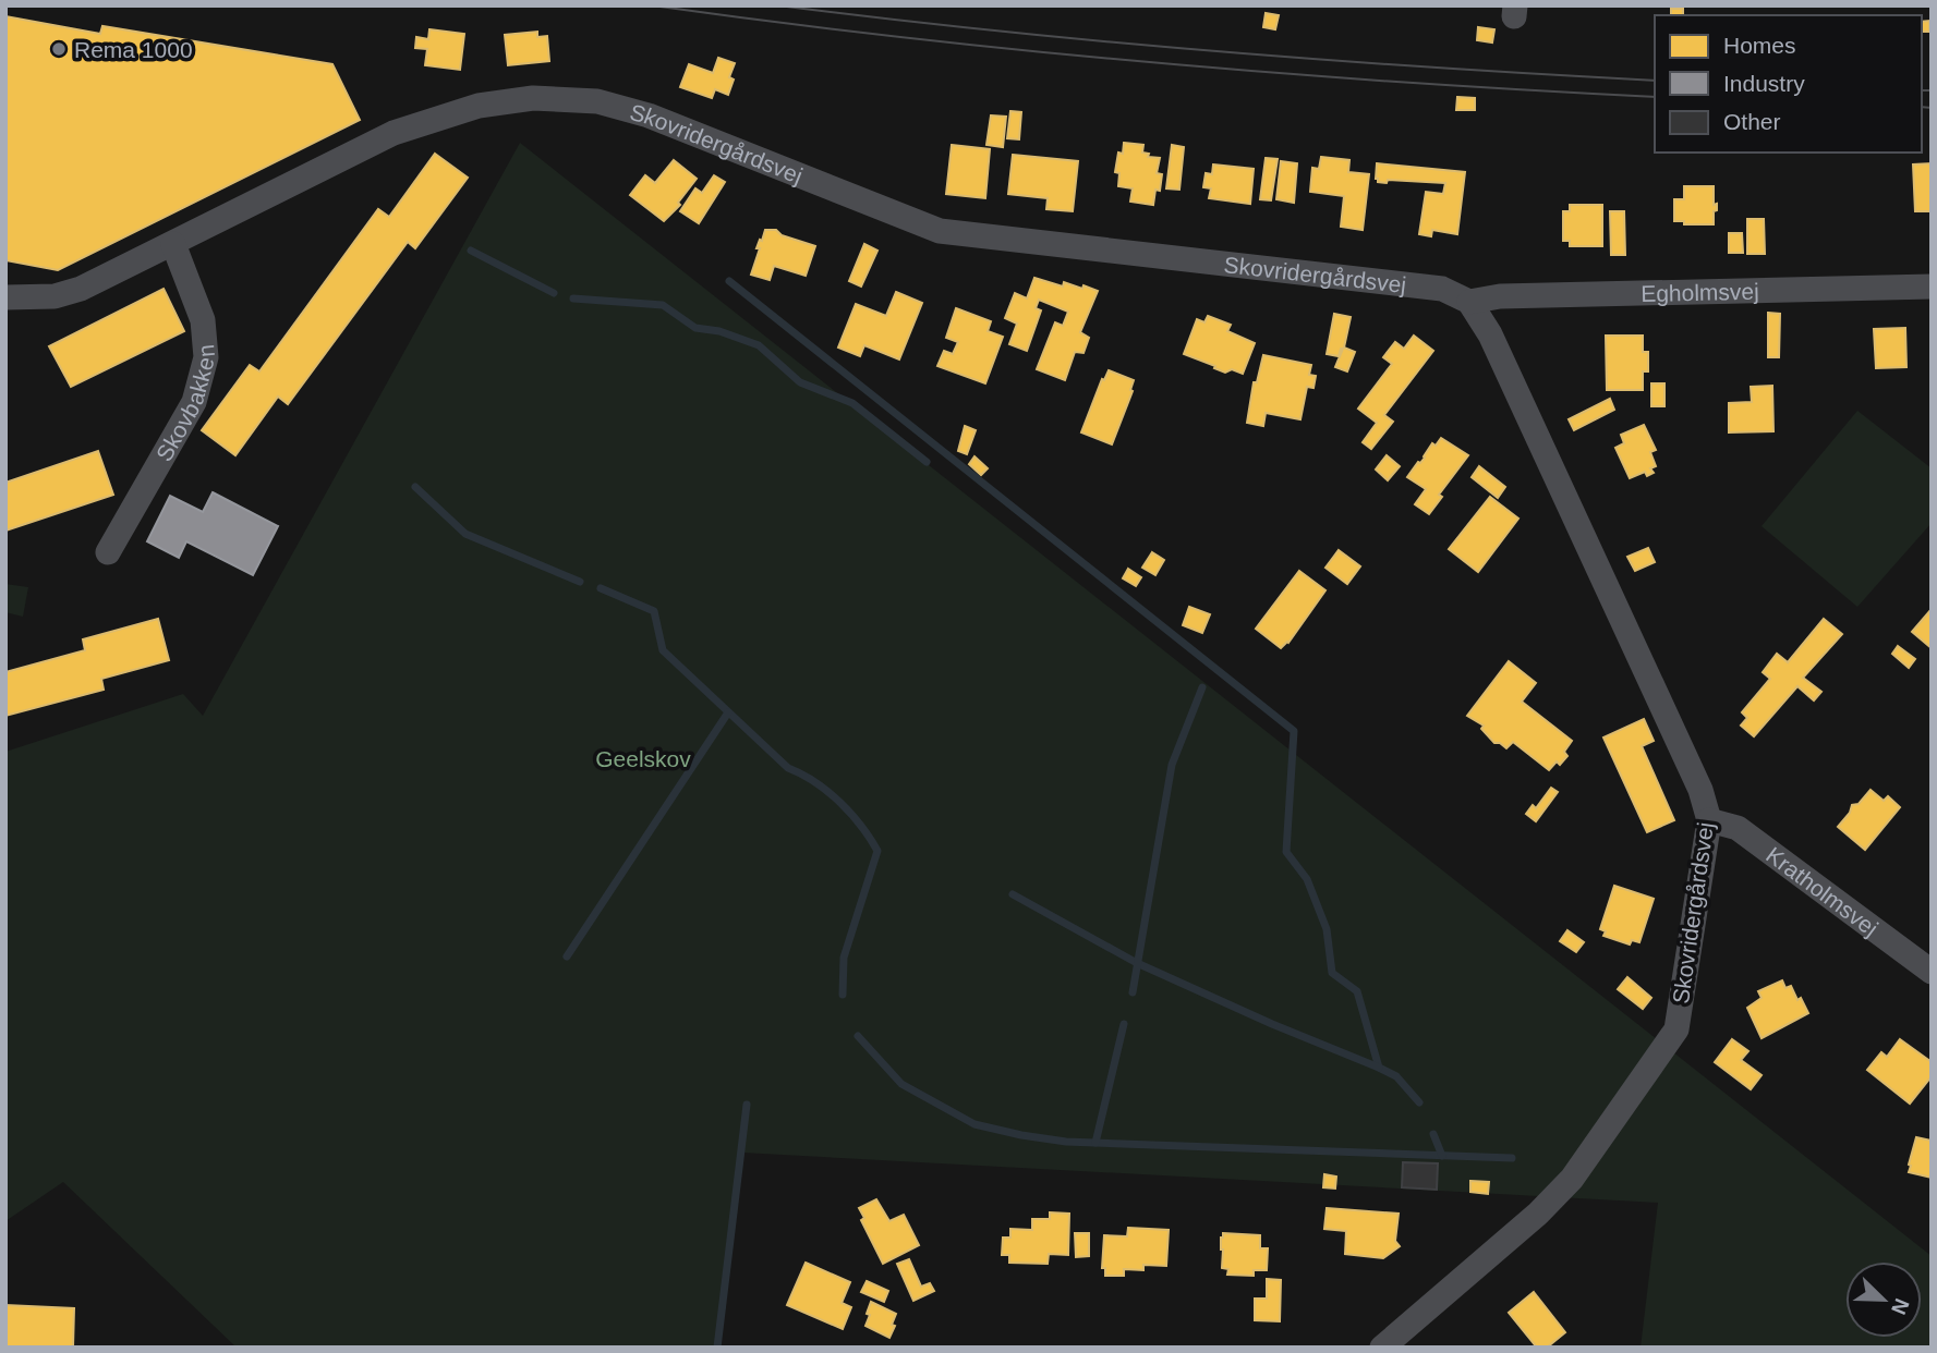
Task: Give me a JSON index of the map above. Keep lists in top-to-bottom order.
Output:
{
  "streets": {
    "street": [
      "Skovridergårdsvej",
      "Egholmsvej",
      "Skovbakken",
      "Kratholmsvej"
    ]
  },
  "crossings": [
    ["Skovridergårdsvej", "Egholmsvej"],
    ["Skovridergårdsvej", "Skovbakken"],
    ["Skovridergårdsvej", "Kratholmsvej"]
  ],
  "parks": ["Geelskov"],
  "places": ["Rema 1000"],
  "legend": ["Homes", "Industry", "Other"],
  "north": "bottom right"
}
